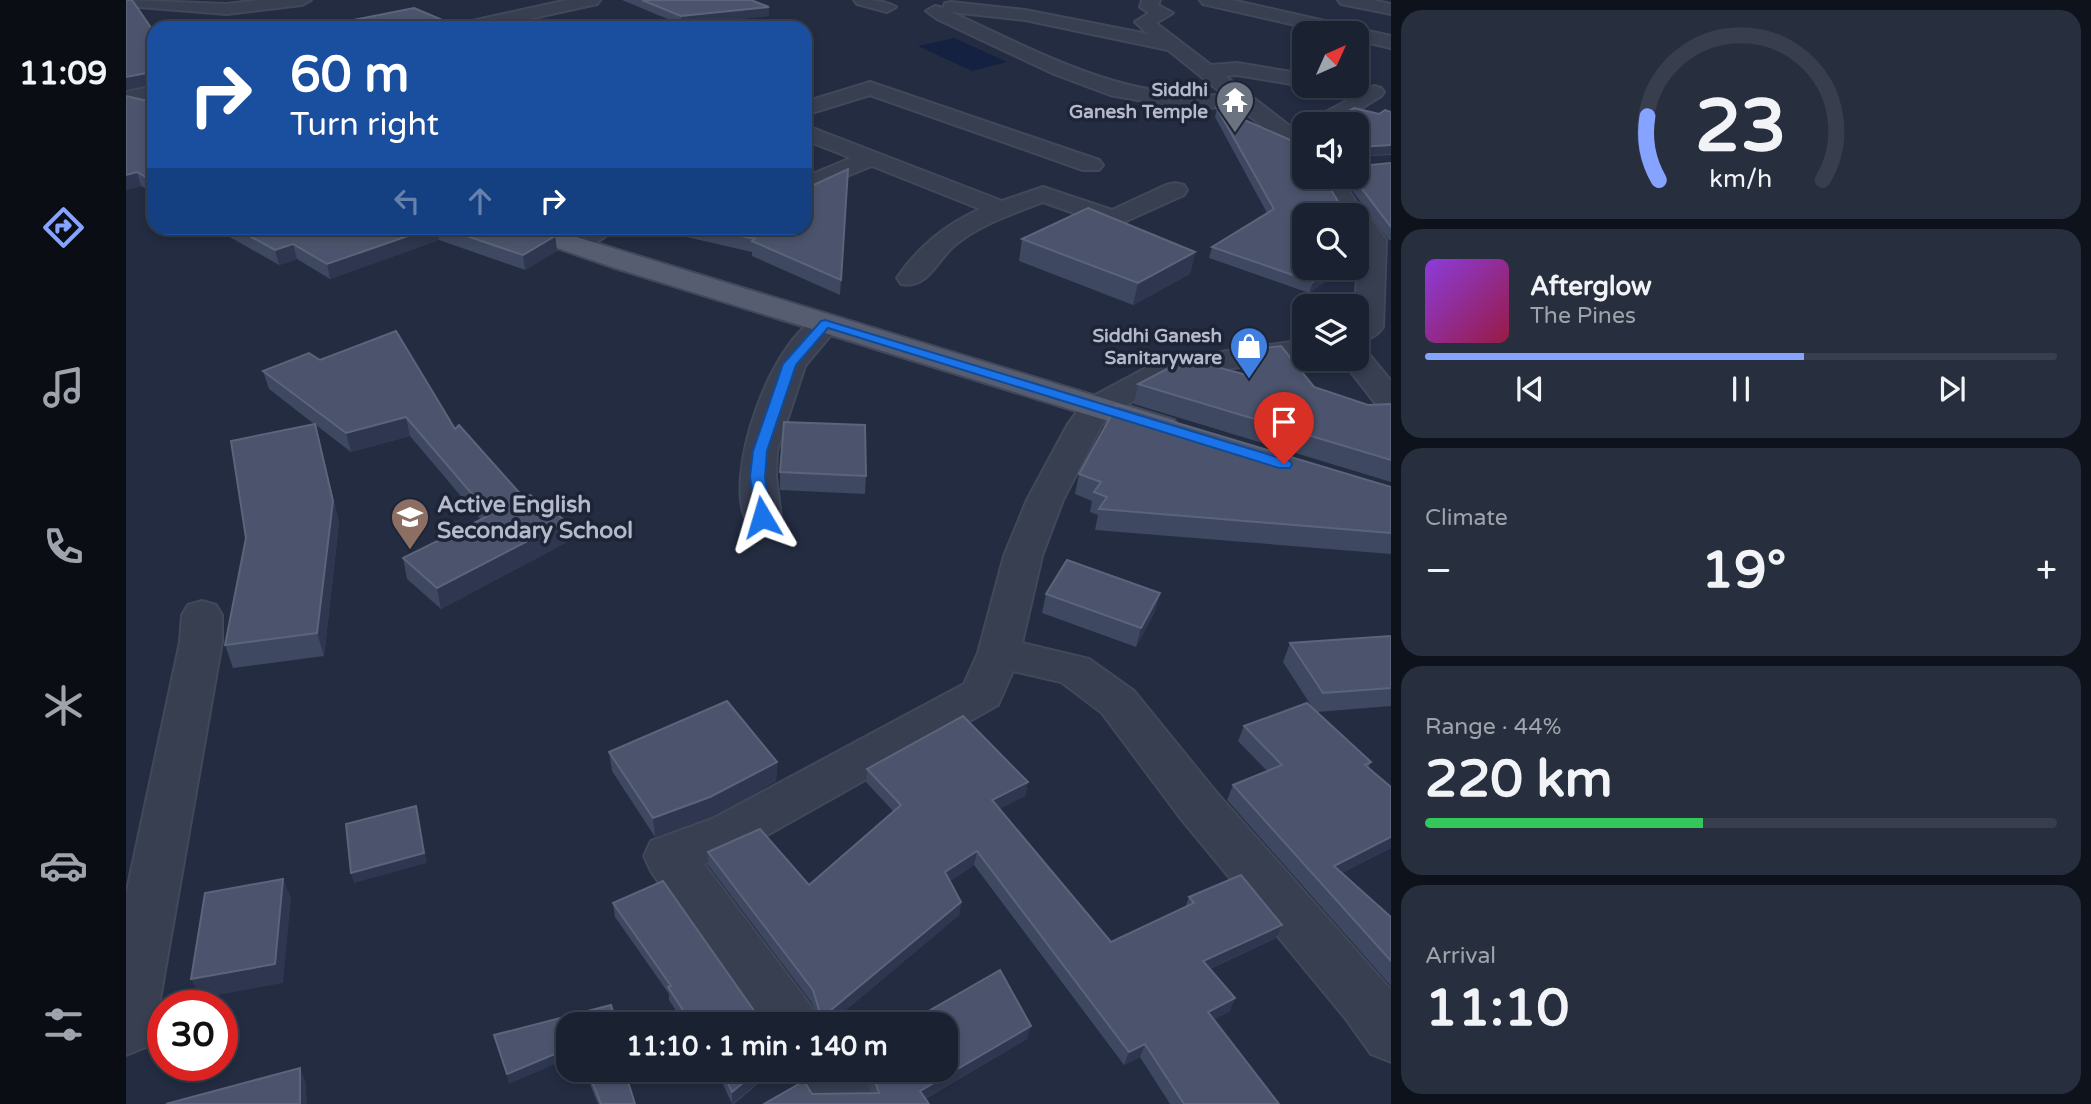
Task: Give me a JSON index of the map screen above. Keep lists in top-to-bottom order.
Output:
{
  "places": {
    "temple": ["Siddhi Ganesh Temple"],
    "shop": ["Siddhi Ganesh Sanitaryware"],
    "school or university": ["Active English Secondary School"]
  },
  "north": "top right",
  "page": {
    "tabs": "11:09",
    "turn": ["60 m", "Turn right"],
    "song": ["Afterglow", "The Pines"],
    "tile": [
      "Climate",
      ["Range · 44%", "220 km"],
      ["Arrival", "11:10"]
    ],
    "heat": ["−", "19°", "+"],
    "limit": "30",
    "trip": "11:10 · 1 min · 140 m",
    "gauge": ["23", "km/h"]
  }
}
